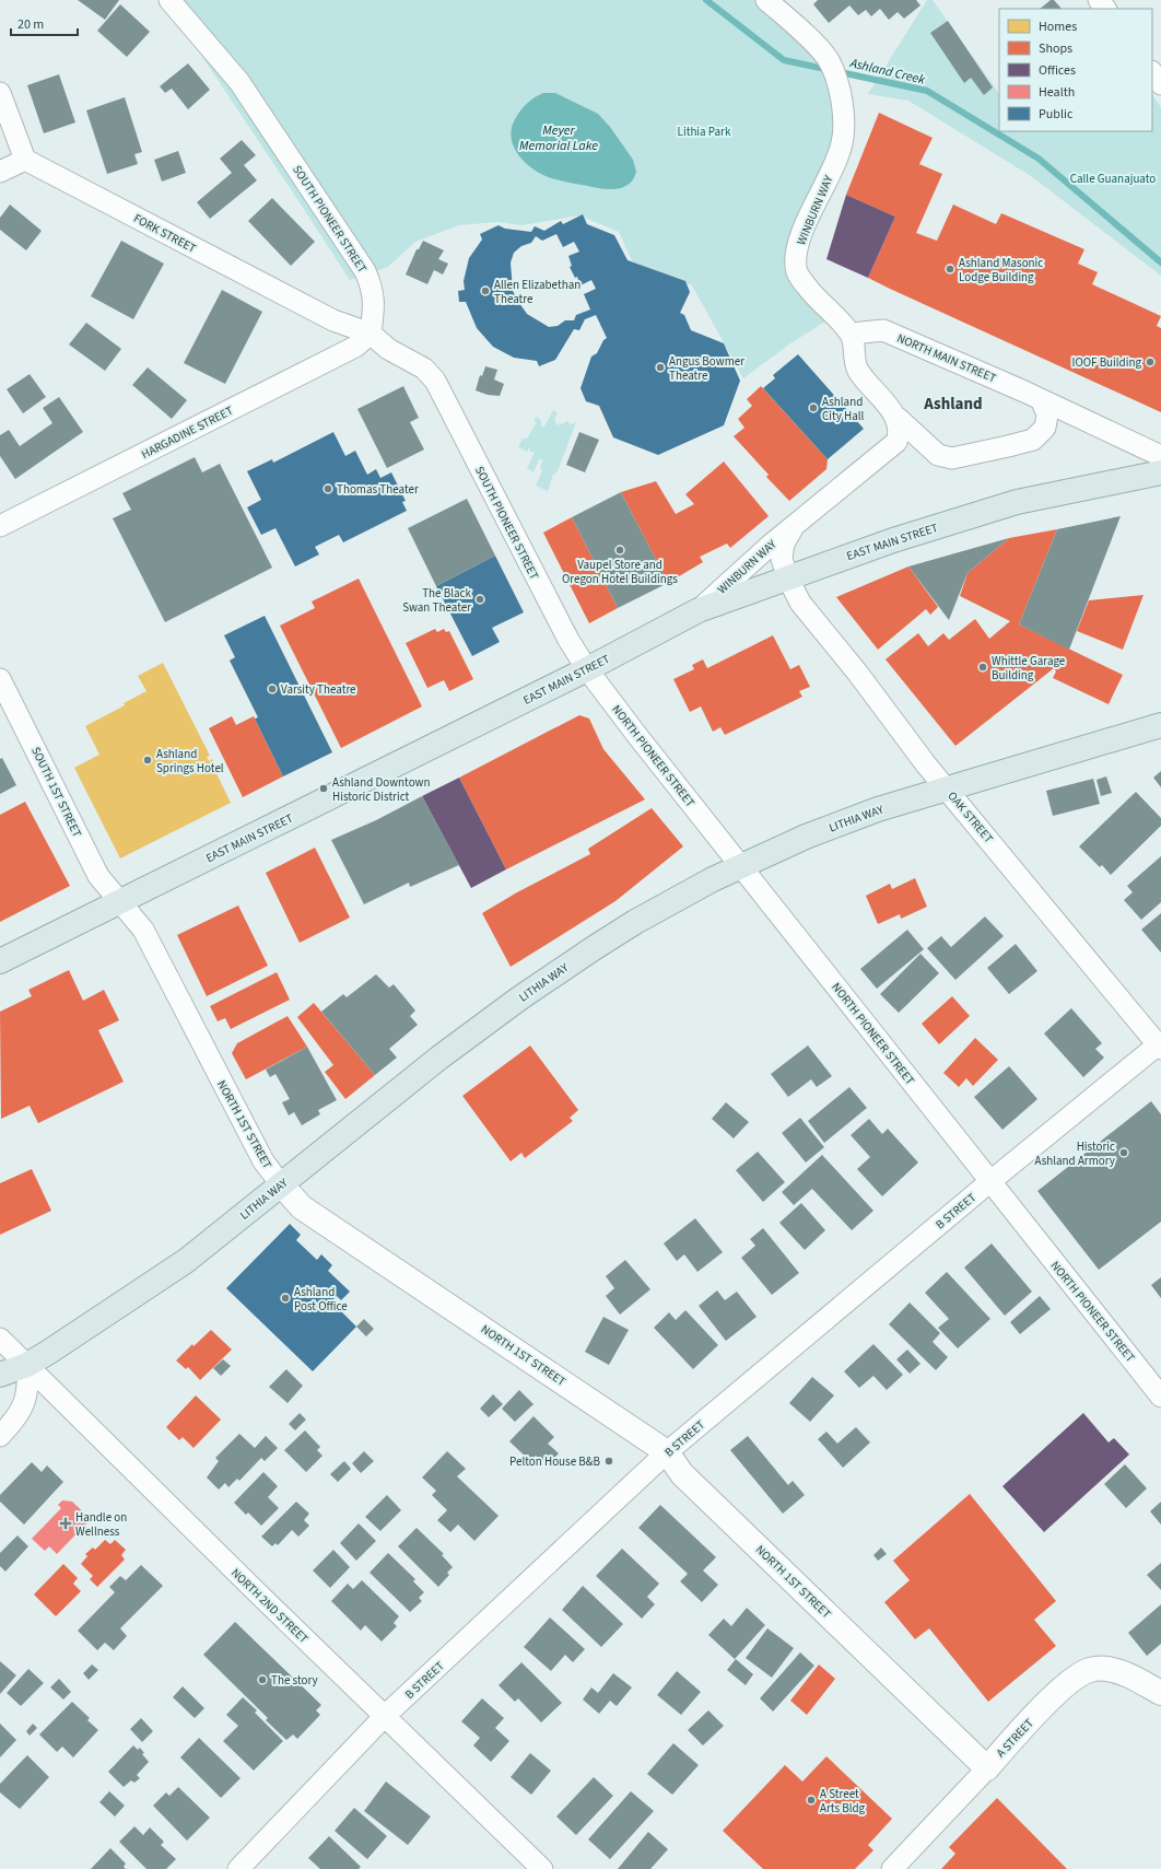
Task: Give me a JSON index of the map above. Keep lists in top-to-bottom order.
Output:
{
  "streets": {
    "main road": ["EAST MAIN STREET", "LITHIA WAY"],
    "street": [
      "WINBURN WAY",
      "SOUTH PIONEER STREET",
      "FORK STREET",
      "NORTH MAIN STREET",
      "HARGADINE STREET",
      "NORTH PIONEER STREET",
      "SOUTH 1ST STREET",
      "OAK STREET",
      "NORTH 1ST STREET",
      "B STREET",
      "NORTH 2ND STREET",
      "A STREET"
    ]
  },
  "crossings": [
    ["WINBURN WAY", "NORTH MAIN STREET"],
    ["WINBURN WAY", "EAST MAIN STREET"],
    ["WINBURN WAY", "OAK STREET"],
    ["SOUTH PIONEER STREET", "FORK STREET"],
    ["SOUTH PIONEER STREET", "HARGADINE STREET"],
    ["SOUTH PIONEER STREET", "EAST MAIN STREET"],
    ["SOUTH PIONEER STREET", "NORTH PIONEER STREET"],
    ["FORK STREET", "HARGADINE STREET"],
    ["EAST MAIN STREET", "NORTH PIONEER STREET"],
    ["EAST MAIN STREET", "SOUTH 1ST STREET"],
    ["EAST MAIN STREET", "OAK STREET"],
    ["EAST MAIN STREET", "NORTH 1ST STREET"],
    ["NORTH PIONEER STREET", "LITHIA WAY"],
    ["NORTH PIONEER STREET", "B STREET"],
    ["SOUTH 1ST STREET", "NORTH 1ST STREET"],
    ["OAK STREET", "LITHIA WAY"],
    ["OAK STREET", "B STREET"],
    ["LITHIA WAY", "NORTH 1ST STREET"],
    ["LITHIA WAY", "NORTH 2ND STREET"],
    ["NORTH 1ST STREET", "B STREET"],
    ["NORTH 1ST STREET", "A STREET"],
    ["B STREET", "NORTH 2ND STREET"]
  ],
  "districts": ["Ashland"],
  "water": ["Ashland Creek", "Meyer Memorial Lake"],
  "parks": ["Lithia Park", "Calle Guanajuato"],
  "places": {
    "other": [
      "Ashland Masonic Lodge Building",
      "Allen Elizabethan Theatre",
      "IOOF Building",
      "Angus Bowmer Theatre",
      "Ashland City Hall",
      "Thomas Theater",
      "Vaupel Store and Oregon Hotel Buildings",
      "The Black Swan Theater",
      "Whittle Garage Building",
      "Varsity Theatre",
      "Ashland Springs Hotel",
      "Ashland Downtown Historic District",
      "Historic Ashland Armory",
      "Ashland Post Office",
      "Pelton House B&B",
      "The story",
      "A Street Arts Bldg"
    ],
    "health": ["Handle on Wellness"]
  },
  "legend": [
    "Homes",
    "Shops",
    "Offices",
    "Health",
    "Public"
  ],
  "scale_bar": "20 m"
}
